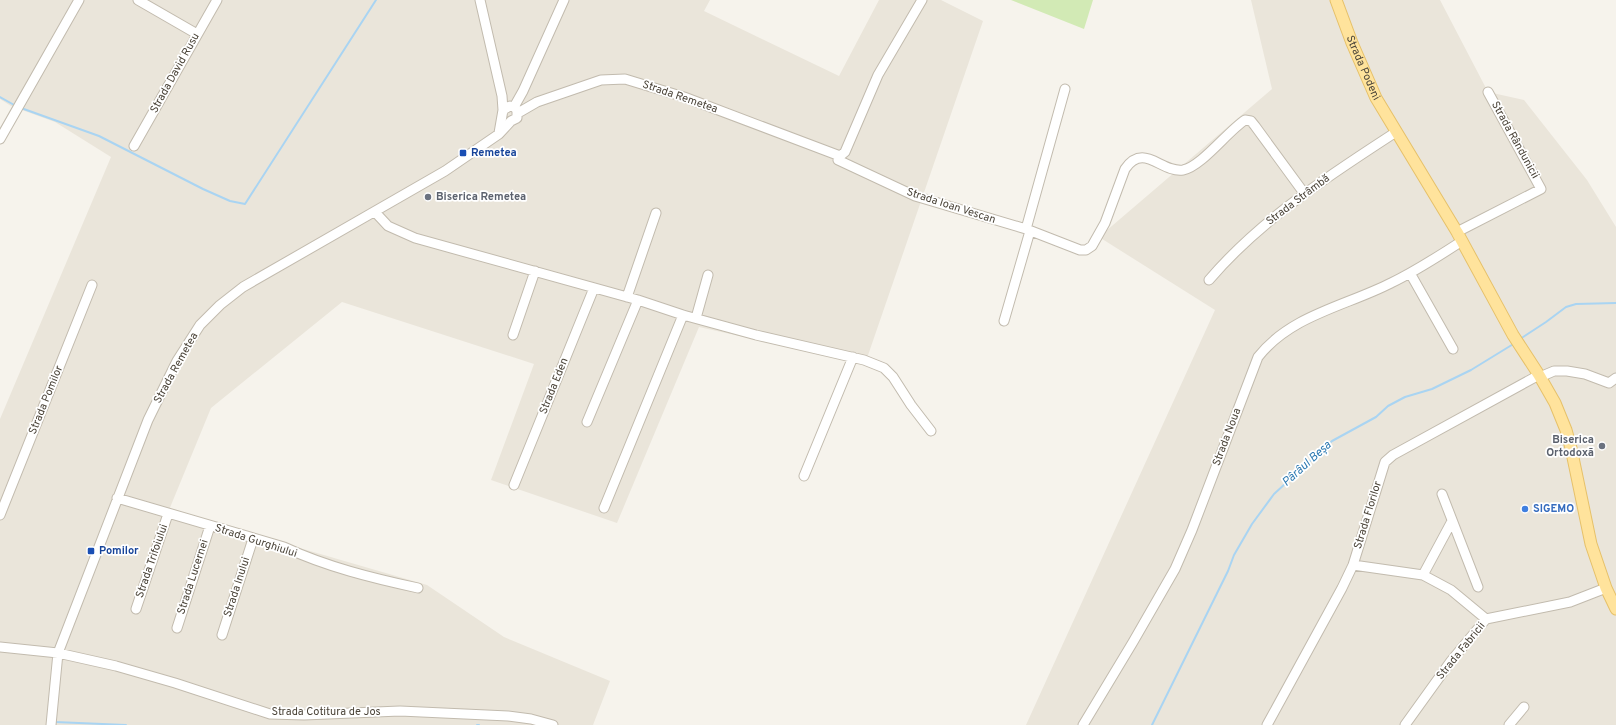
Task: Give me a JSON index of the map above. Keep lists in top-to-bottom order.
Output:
{
  "streets": {
    "main road": ["Strada Podeni"],
    "street": [
      "Strada David Rusu",
      "Strada Remetea",
      "Strada Rândunicii",
      "Strada Strâmbă",
      "Strada Ioan Vescan",
      "Strada Eden",
      "Strada Pomilor",
      "Strada Noua",
      "Strada Florilor",
      "Strada Gurghiului",
      "Strada Trifoiului",
      "Strada Lucernei",
      "Strada Inului",
      "Strada Fabricii",
      "Strada Cotitura de Jos"
    ]
  },
  "crossings": [
    ["Strada Podeni", "Strada Rândunicii"],
    ["Strada Podeni", "Strada Strâmbă"],
    ["Strada Podeni", "Strada Noua"],
    ["Strada Podeni", "Strada Florilor"],
    ["Strada Podeni", "Strada Fabricii"],
    ["Strada Remetea", "Strada Ioan Vescan"],
    ["Strada Remetea", "Strada Gurghiului"],
    ["Strada Remetea", "Strada Cotitura de Jos"],
    ["Strada Rândunicii", "Strada Noua"],
    ["Strada Strâmbă", "Strada Ioan Vescan"],
    ["Strada Gurghiului", "Strada Trifoiului"],
    ["Strada Gurghiului", "Strada Lucernei"],
    ["Strada Gurghiului", "Strada Inului"]
  ],
  "water": ["Pârâul Beșa"],
  "places": {
    "transit": ["Remetea", "Pomilor"],
    "other": ["Biserica Remetea", "Biserica Ortodoxă", "SIGEMO"]
  }
}
